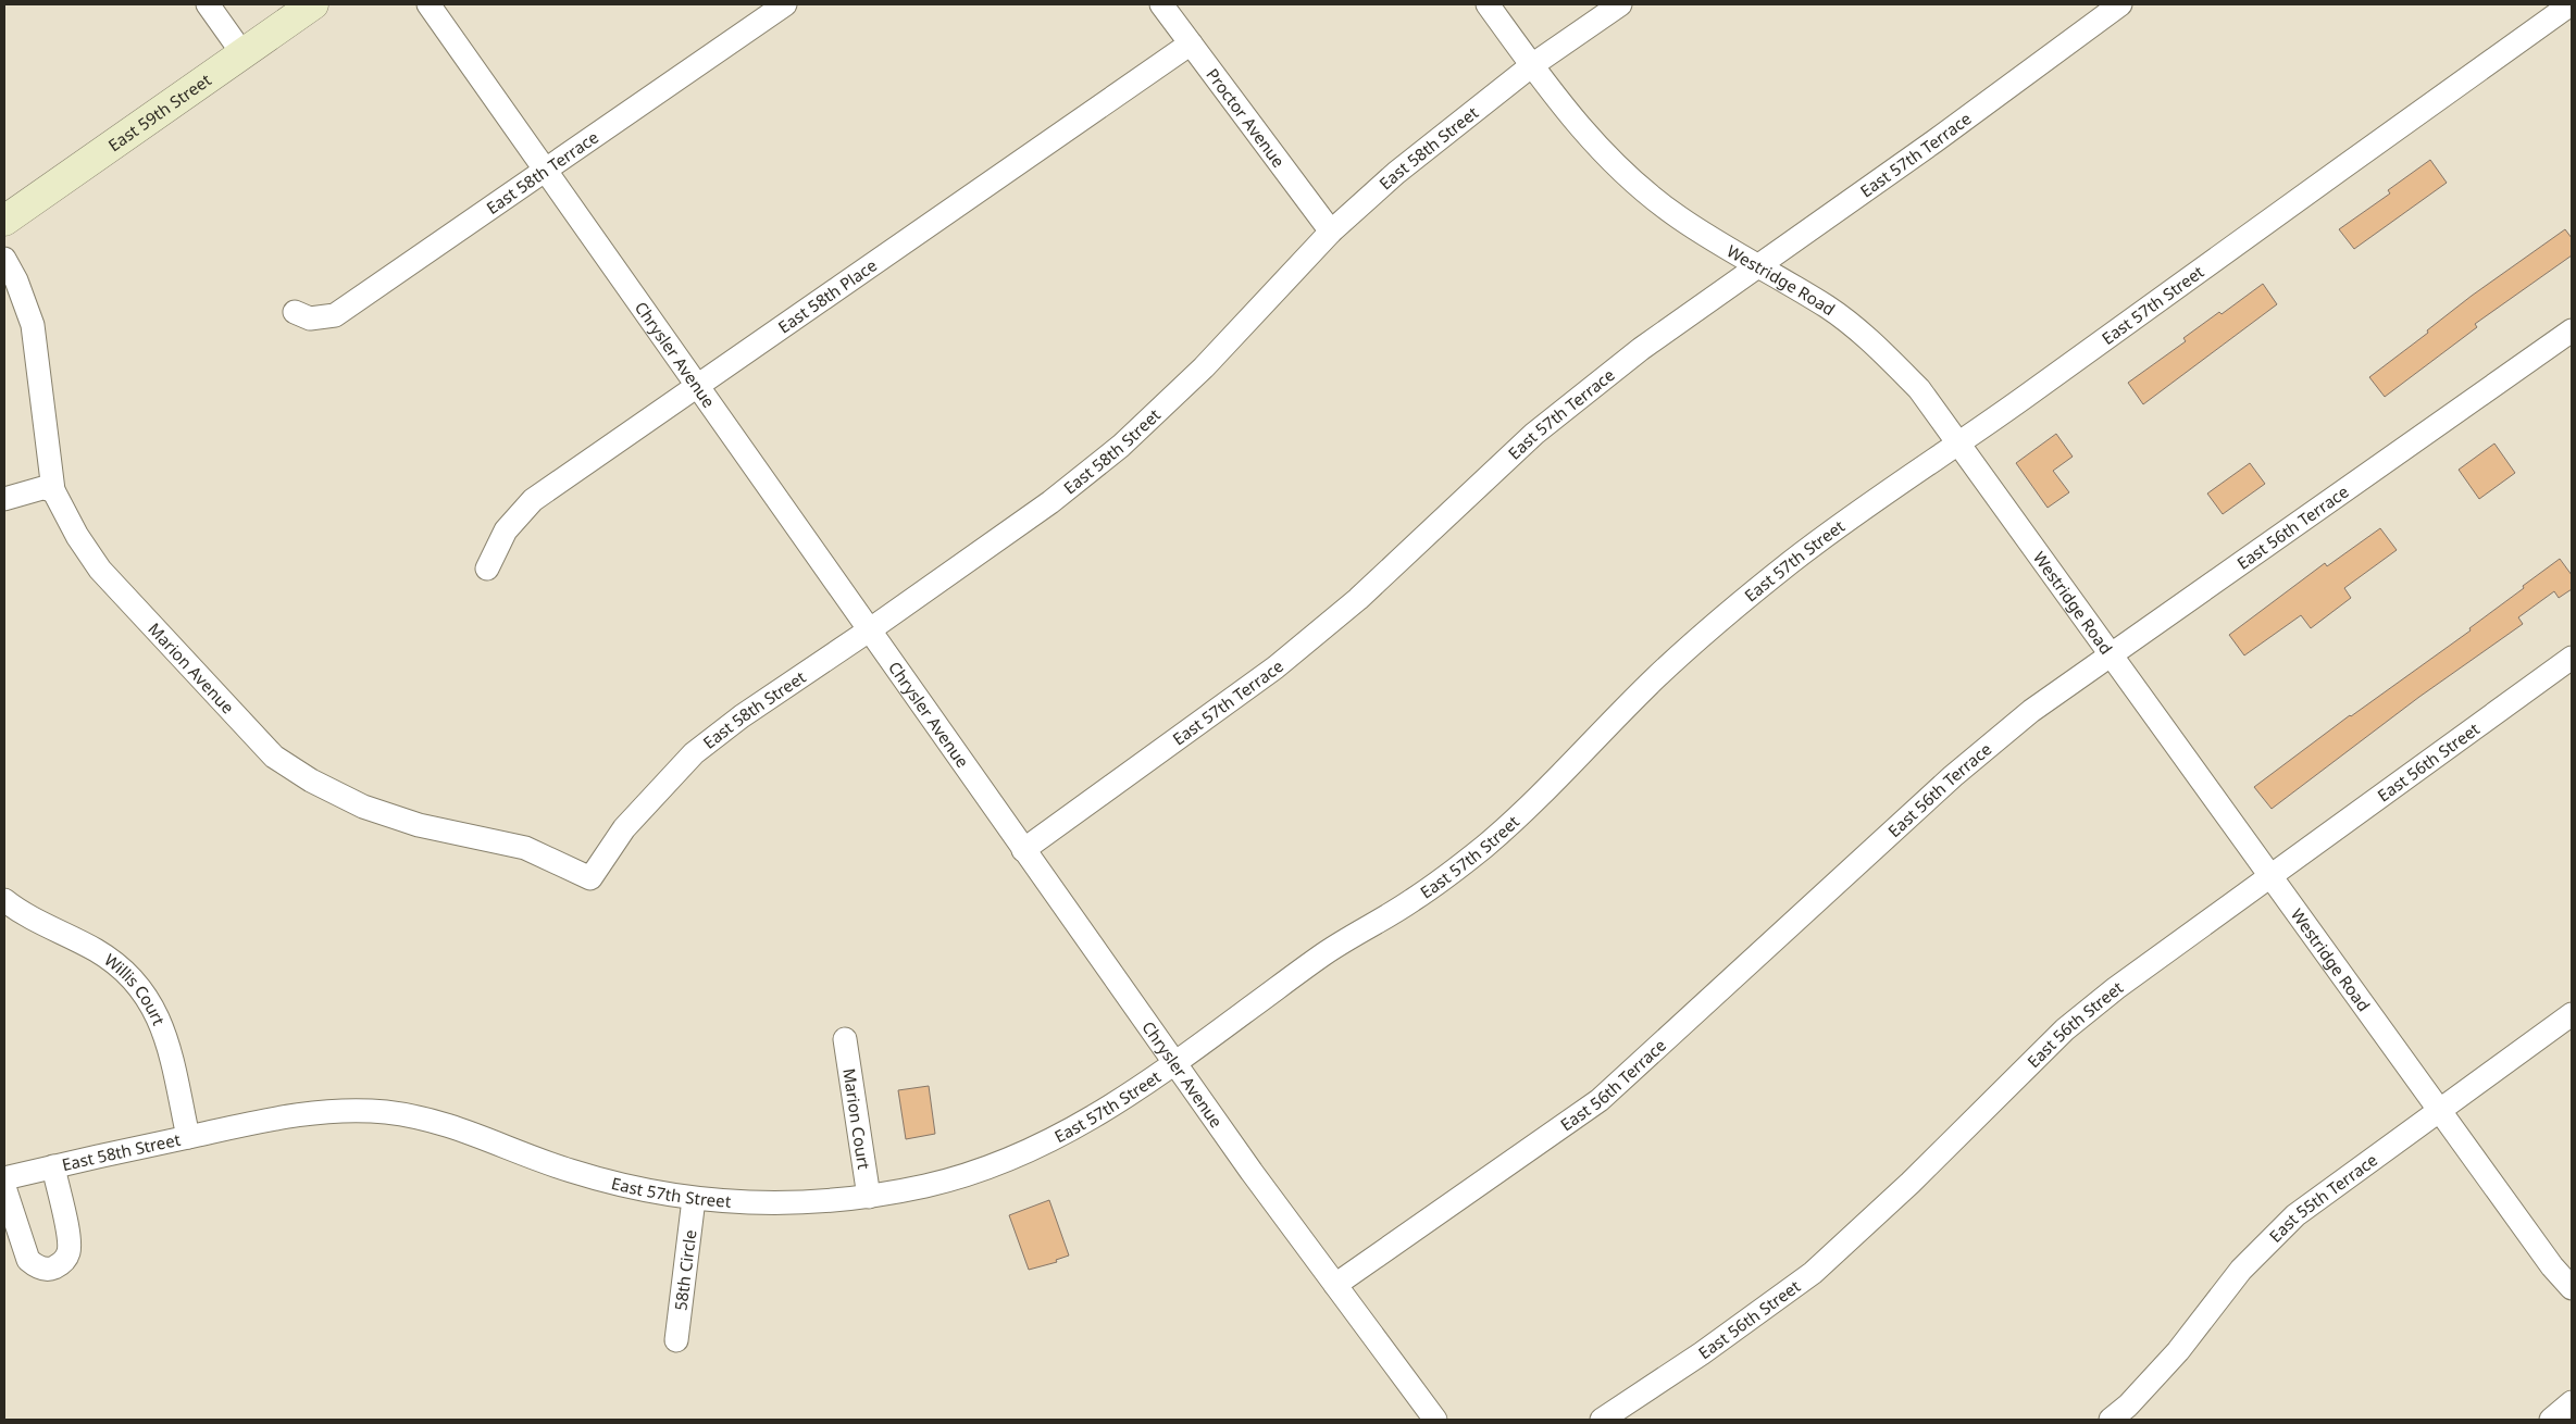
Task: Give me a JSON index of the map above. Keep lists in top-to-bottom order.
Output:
{
  "streets": {
    "street": [
      "East 59th Street",
      "Proctor Avenue",
      "East 58th Street",
      "East 57th Terrace",
      "East 58th Terrace",
      "Westridge Road",
      "East 58th Place",
      "East 57th Street",
      "Chrysler Avenue",
      "East 56th Terrace",
      "Marion Avenue",
      "East 56th Street",
      "Willis Court",
      "Marion Court",
      "East 55th Terrace",
      "58th Circle"
    ]
  },
  "crossings": [
    ["Proctor Avenue", "East 58th Street"],
    ["Proctor Avenue", "East 58th Place"],
    ["East 58th Street", "Westridge Road"],
    ["East 58th Street", "East 57th Street"],
    ["East 58th Street", "Chrysler Avenue"],
    ["East 58th Street", "Marion Avenue"],
    ["East 58th Street", "Willis Court"],
    ["East 57th Terrace", "Westridge Road"],
    ["East 57th Terrace", "Chrysler Avenue"],
    ["East 58th Terrace", "Chrysler Avenue"],
    ["Westridge Road", "East 57th Street"],
    ["Westridge Road", "East 56th Terrace"],
    ["Westridge Road", "East 56th Street"],
    ["Westridge Road", "East 55th Terrace"],
    ["East 58th Place", "Chrysler Avenue"],
    ["East 57th Street", "Chrysler Avenue"],
    ["East 57th Street", "Willis Court"],
    ["East 57th Street", "Marion Court"],
    ["East 57th Street", "58th Circle"],
    ["Chrysler Avenue", "East 56th Terrace"]
  ]
}
